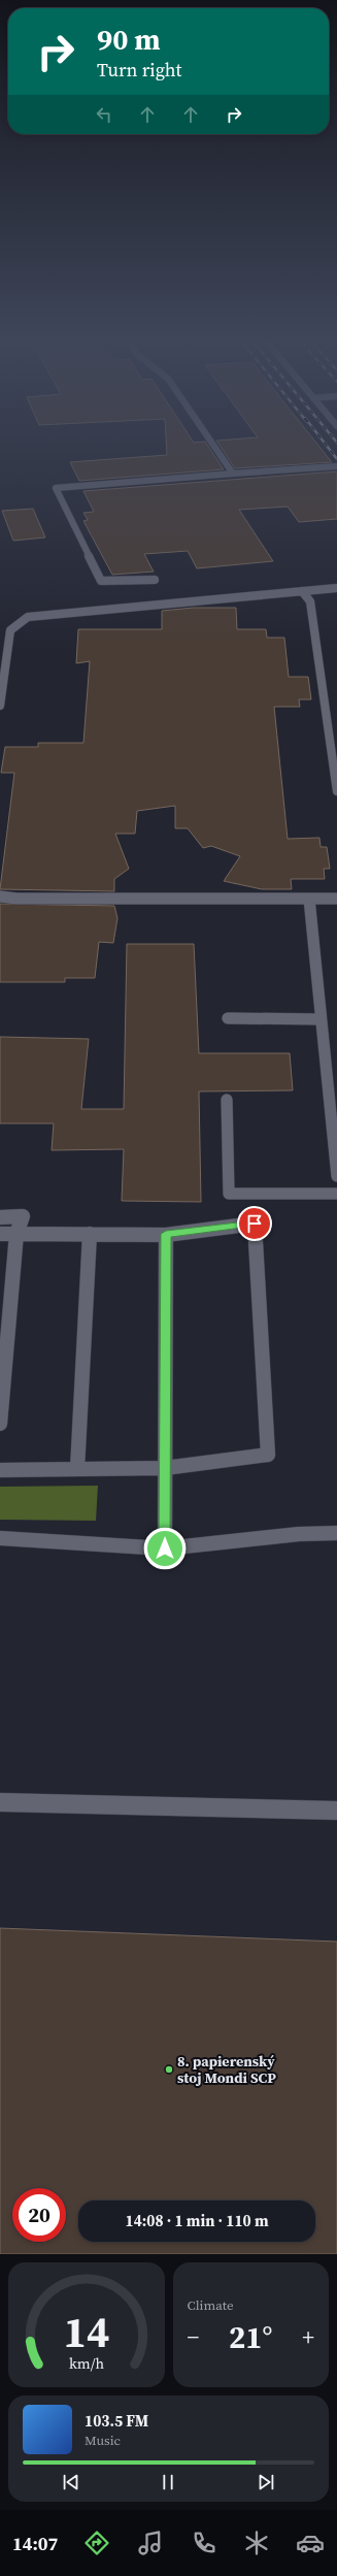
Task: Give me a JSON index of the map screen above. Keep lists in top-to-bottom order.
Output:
{
  "places": ["8. papierenský stoj Mondi SCP"],
  "page": {
    "turn": ["90 m", "Turn right"],
    "limit": "20",
    "trip": "14:08 · 1 min · 110 m",
    "tile": "Climate",
    "heat": ["−", "21°", "+"],
    "song": ["103.5 FM", "Music"],
    "tabs": "14:07",
    "gauge": ["14", "km/h"]
  }
}
